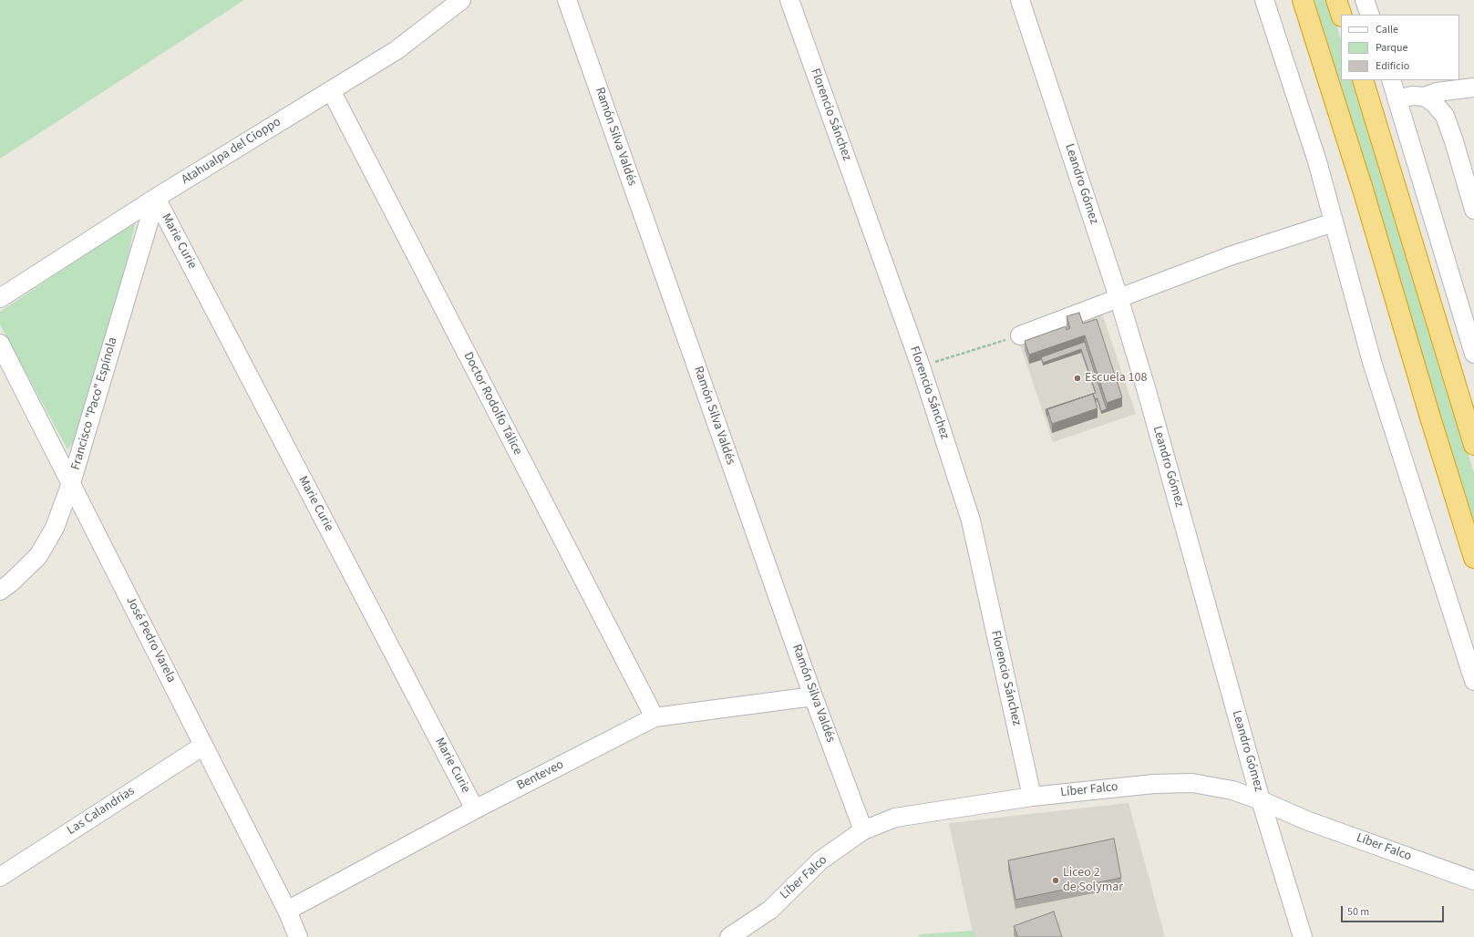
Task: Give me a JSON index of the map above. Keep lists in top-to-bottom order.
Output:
{
  "streets": {
    "street": [
      "Florencio Sánchez",
      "Ramón Silva Valdés",
      "Atahualpa del Cioppo",
      "Leandro Gómez",
      "Marie Curie",
      "Francisco \"Paco\" Espínola",
      "Doctor Rodolfo Tálice",
      "José Pedro Varela",
      "Benteveo",
      "Líber Falco",
      "Las Calandrias"
    ]
  },
  "crossings": [
    ["Florencio Sánchez", "Líber Falco"],
    ["Ramón Silva Valdés", "Benteveo"],
    ["Ramón Silva Valdés", "Líber Falco"],
    ["Atahualpa del Cioppo", "Marie Curie"],
    ["Atahualpa del Cioppo", "Francisco \"Paco\" Espínola"],
    ["Atahualpa del Cioppo", "Doctor Rodolfo Tálice"],
    ["Leandro Gómez", "Líber Falco"],
    ["Marie Curie", "Francisco \"Paco\" Espínola"],
    ["Marie Curie", "Benteveo"],
    ["Francisco \"Paco\" Espínola", "José Pedro Varela"],
    ["Doctor Rodolfo Tálice", "Benteveo"],
    ["José Pedro Varela", "Benteveo"],
    ["José Pedro Varela", "Las Calandrias"]
  ],
  "places": ["Escuela 108", "Liceo 2 de Solymar"],
  "legend": ["Calle", "Parque", "Edificio"],
  "scale_bar": "50 m"
}
